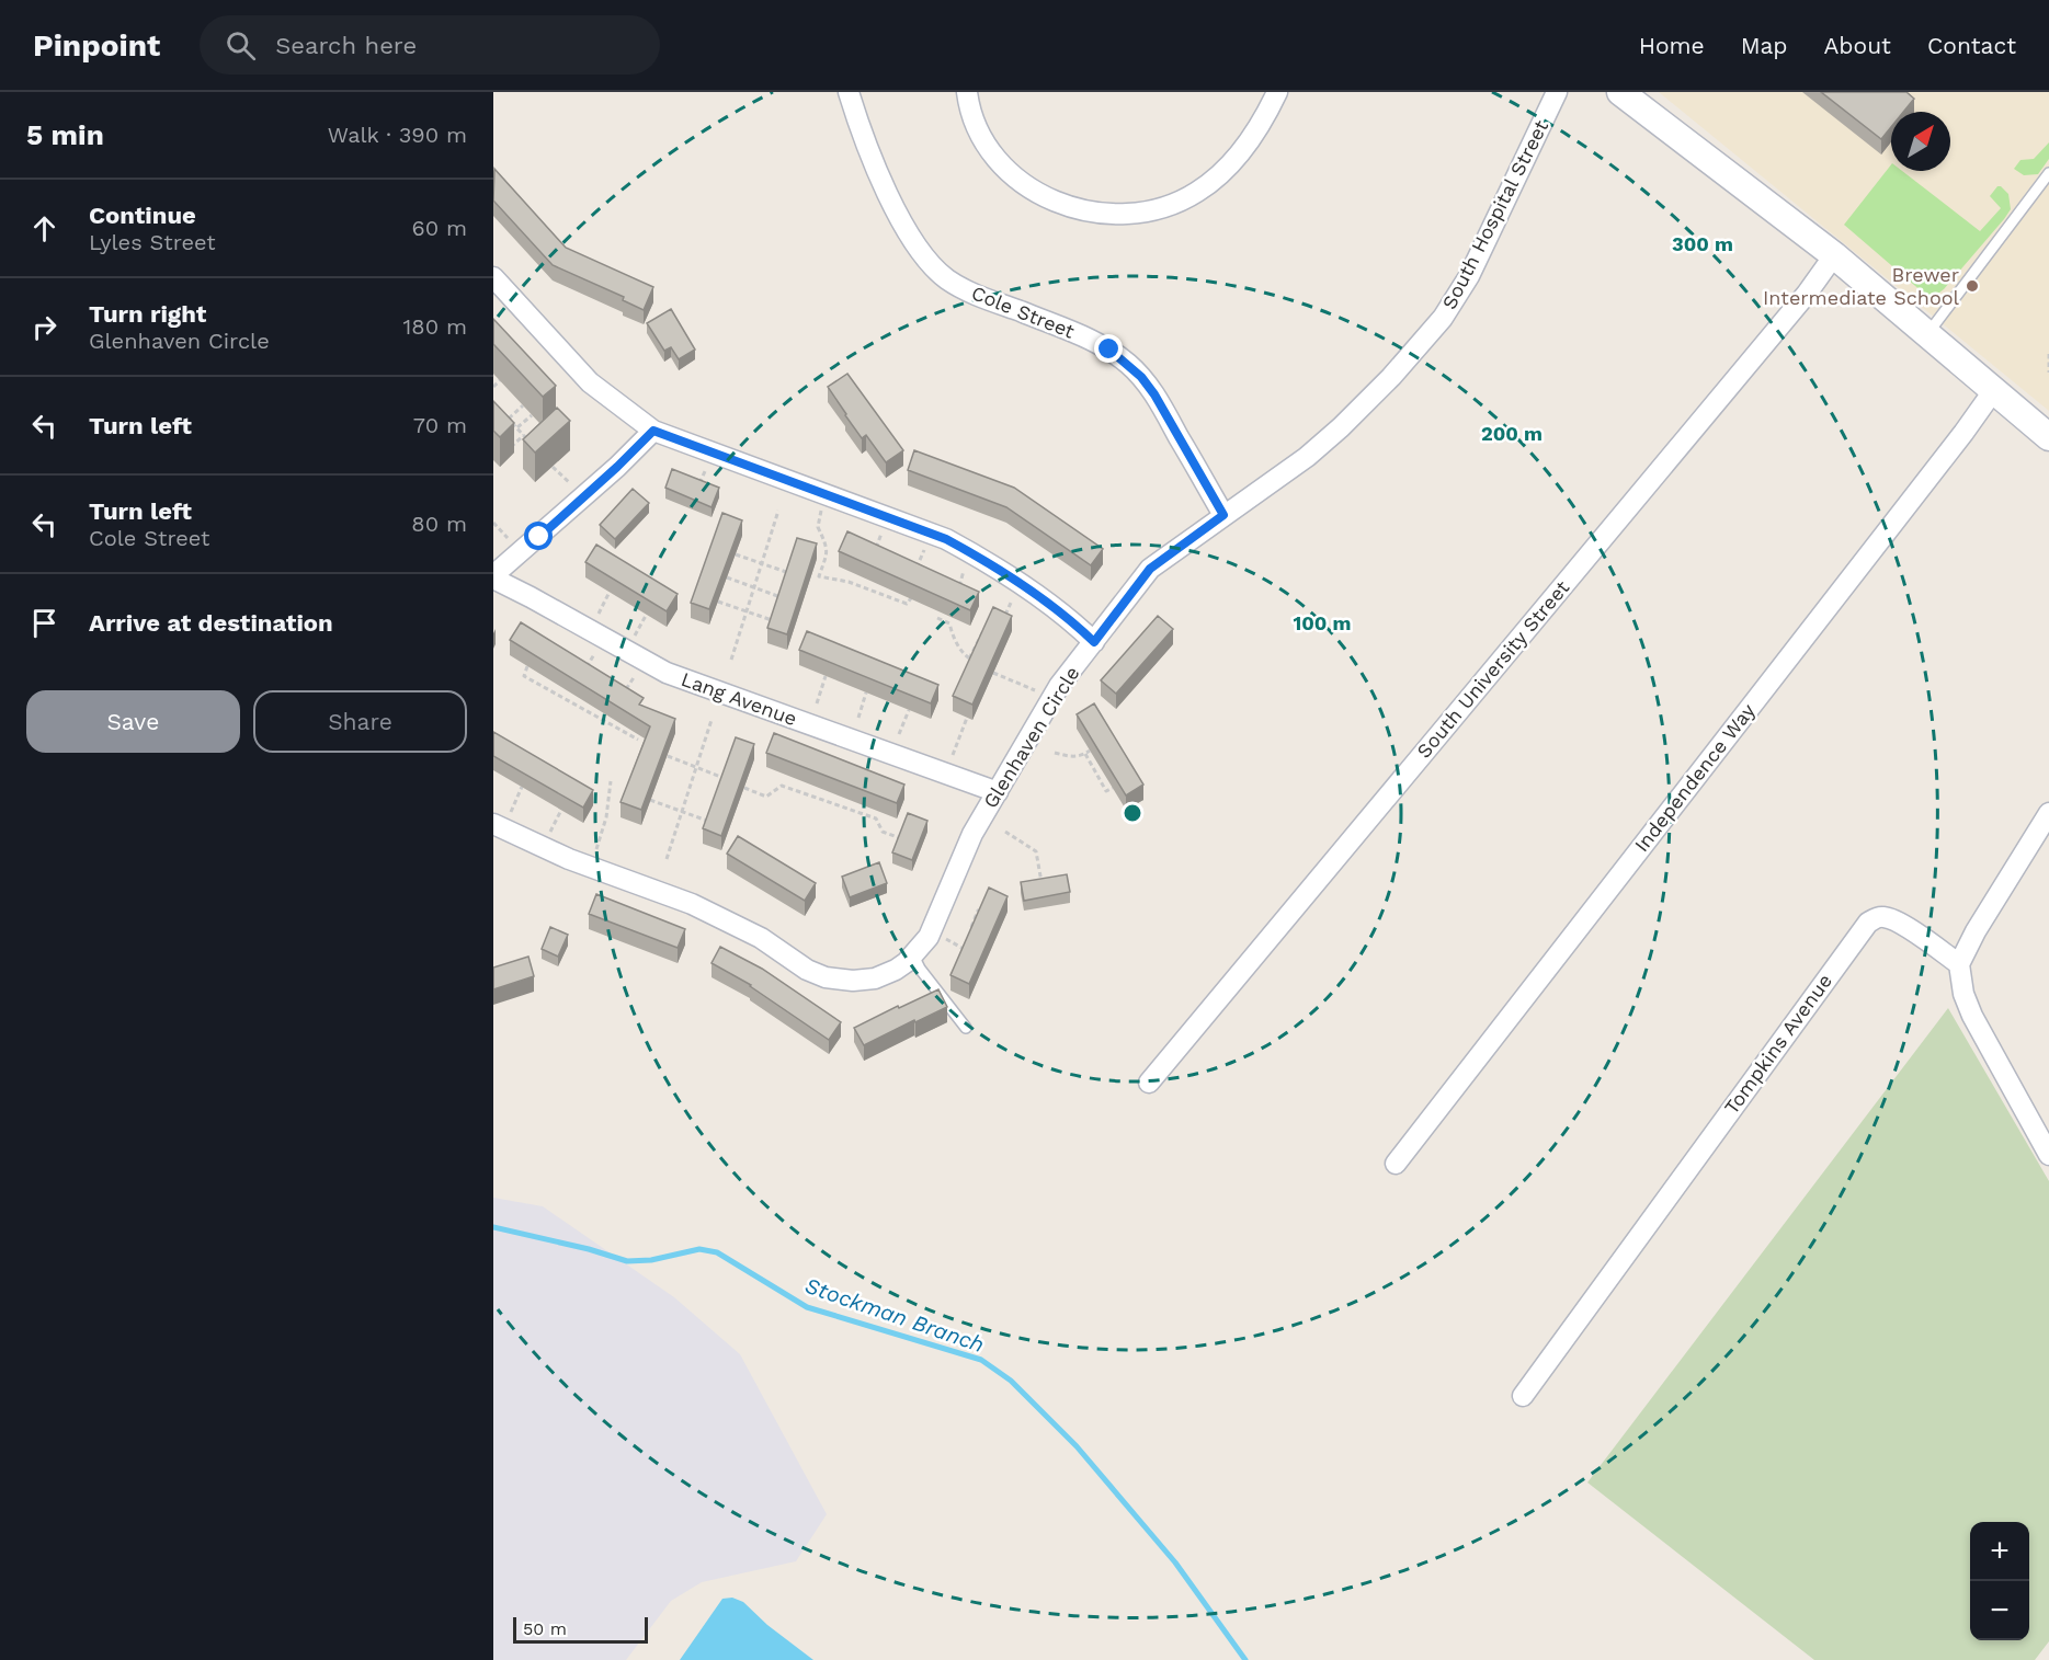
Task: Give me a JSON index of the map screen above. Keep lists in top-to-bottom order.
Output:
{
  "streets": {
    "street": [
      "South Hospital Street",
      "Cole Street",
      "South University Street",
      "Lang Avenue",
      "Glenhaven Circle",
      "Independence Way",
      "Tompkins Avenue"
    ]
  },
  "crossings": [
    ["South Hospital Street", "Cole Street"],
    ["South Hospital Street", "Glenhaven Circle"],
    ["Lang Avenue", "Glenhaven Circle"]
  ],
  "water": ["Stockman Branch"],
  "places": ["Brewer Intermediate School"],
  "scale_bar": "50 m",
  "north": "top right",
  "page": {
    "header": "Pinpoint",
    "search": "Search here",
    "nav": [
      "Home",
      "Map",
      "About",
      "Contact"
    ],
    "heading": ["5 min", "Walk · 390 m"],
    "list": [
      ["Continue", "Lyles Street", "60 m"],
      ["Turn right", "Glenhaven Circle", "180 m"],
      ["Turn left", "70 m"],
      ["Turn left", "Cole Street", "80 m"],
      "Arrive at destination"
    ],
    "buttons": ["Save", "Share"],
    "map_buttons": ["+", "−"],
    "scale": "50 m"
  },
  "rings": ["300 m", "200 m", "100 m"]
}
